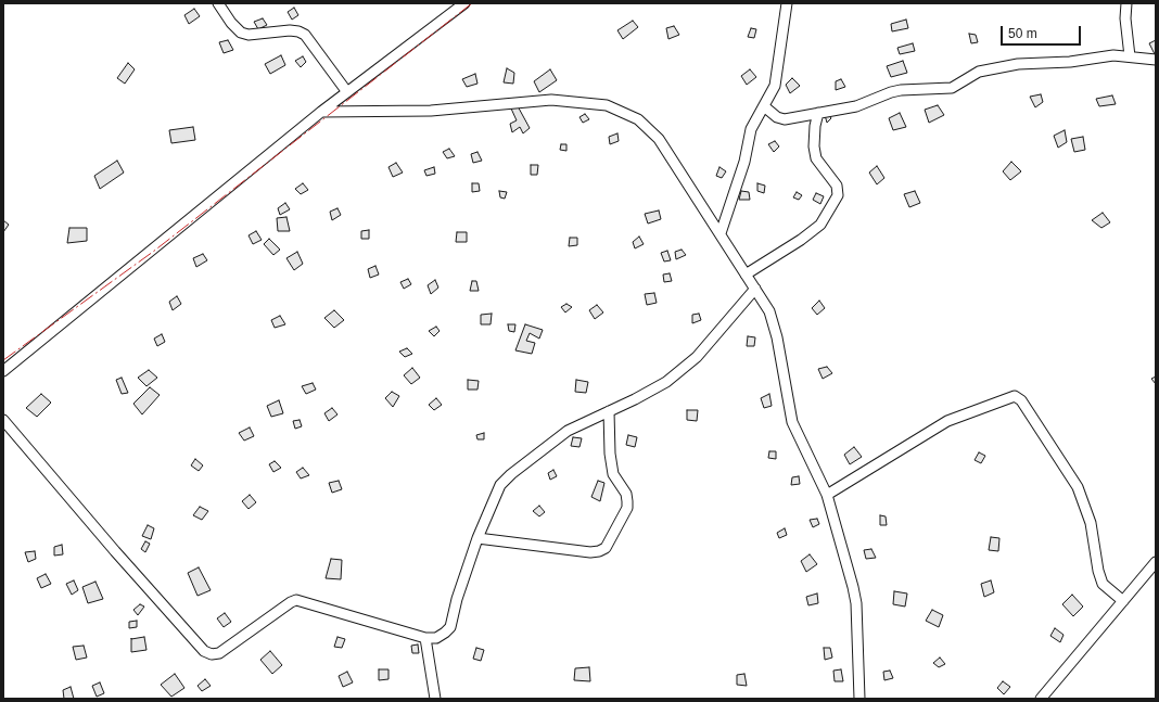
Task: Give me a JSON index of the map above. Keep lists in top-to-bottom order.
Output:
{
  "scale_bar": "50 m"
}
